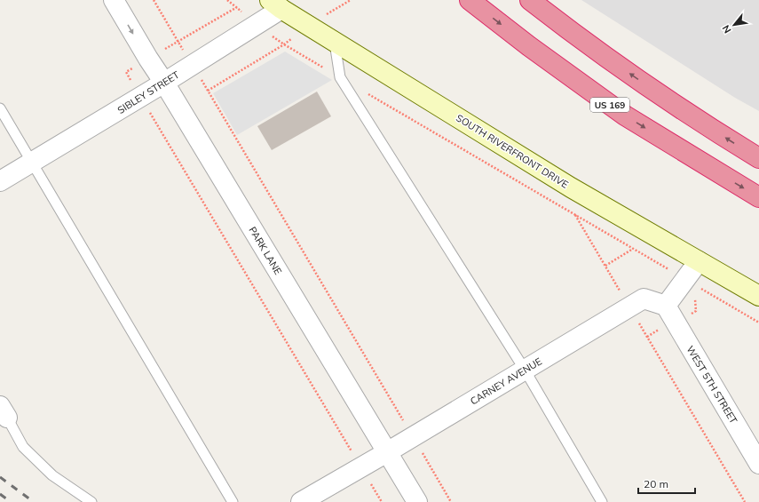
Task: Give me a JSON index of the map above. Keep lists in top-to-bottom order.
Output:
{
  "streets": {
    "highway": ["US 169"],
    "main road": ["SOUTH RIVERFRONT DRIVE"],
    "street": [
      "SIBLEY STREET",
      "PARK LANE",
      "CARNEY AVENUE",
      "WEST 5TH STREET"
    ]
  },
  "crossings": [
    ["SIBLEY STREET", "SOUTH RIVERFRONT DRIVE"],
    ["SIBLEY STREET", "PARK LANE"],
    ["PARK LANE", "CARNEY AVENUE"],
    ["CARNEY AVENUE", "WEST 5TH STREET"]
  ],
  "scale_bar": "20 m",
  "north": "bottom left"
}
